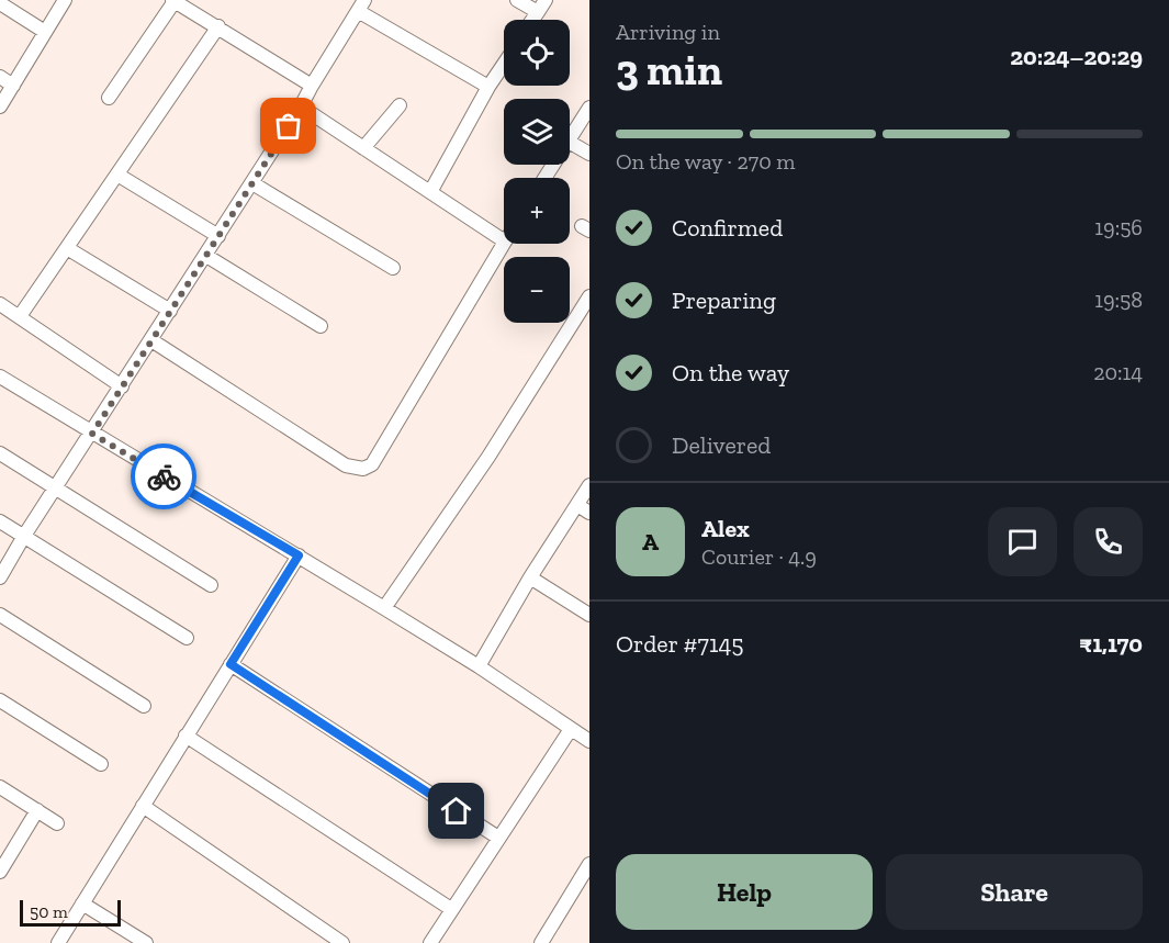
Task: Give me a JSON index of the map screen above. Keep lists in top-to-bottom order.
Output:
{
  "scale_bar": "50 m",
  "page": {
    "heading": ["3 min", "Arriving in", "20:24–20:29"],
    "panel": [
      "Alex",
      "Courier · 4.9",
      "Order #7145",
      "₹1,170"
    ],
    "map_buttons": ["+", "−"],
    "bar": "On the way · 270 m",
    "list": [
      ["Confirmed", "19:56"],
      ["Preparing", "19:58"],
      ["On the way", "20:14"],
      "Delivered"
    ],
    "round": "A",
    "buttons": ["Help", "Share"],
    "scale": "50 m"
  }
}
